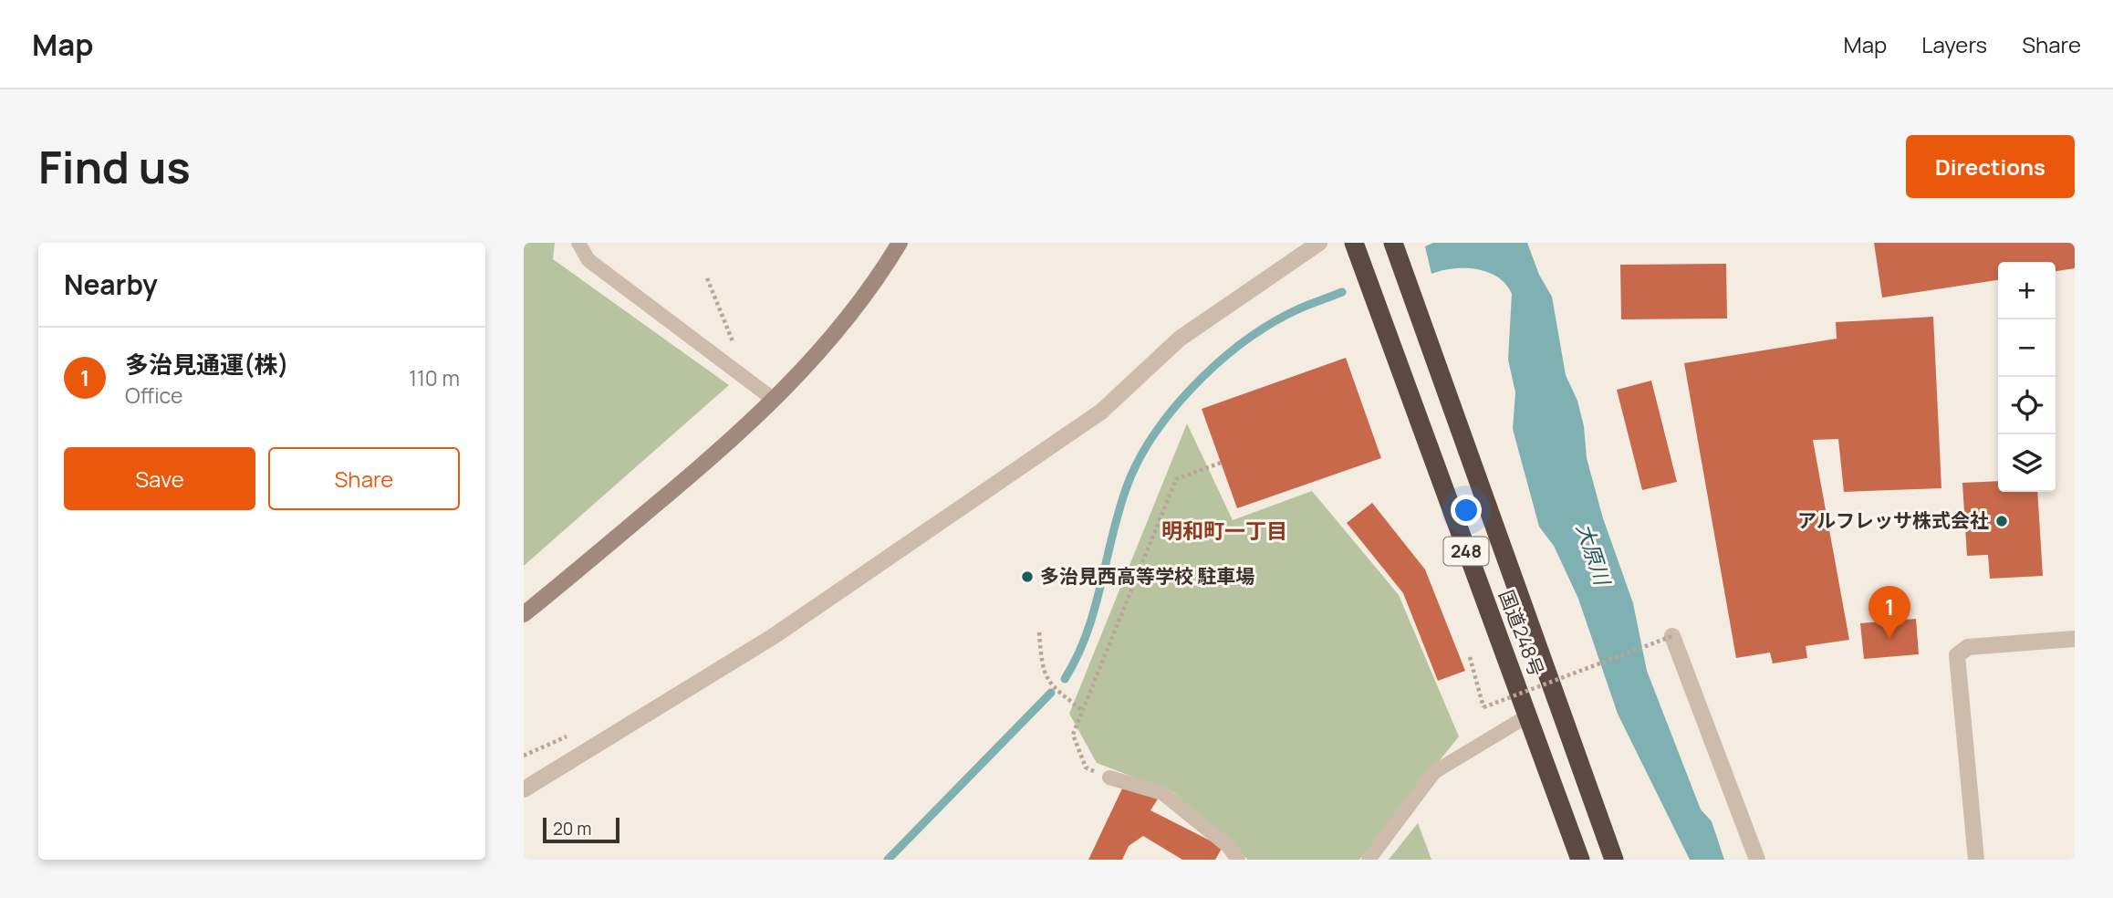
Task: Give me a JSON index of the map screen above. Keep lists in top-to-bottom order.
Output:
{
  "streets": {
    "highway": ["248", "国道248号"]
  },
  "districts": ["明和町一丁目"],
  "water": ["大原川"],
  "places": ["アルフレッサ株式会社", "多治見西高等学校 駐車場"],
  "scale_bar": "20 m",
  "page": {
    "header": "Map",
    "nav": ["Map", "Layers", "Share"],
    "buttons": [
      "Directions",
      ["Save", "Share"]
    ],
    "title": "Find us",
    "heading": "Nearby",
    "map_buttons": ["+", "−"],
    "list": [
      {
        "mark": "1",
        "name": "多治見通運(株)",
        "note": "Office",
        "value": "110 m"
      }
    ],
    "pins": "1",
    "scale": "20 m"
  }
}
